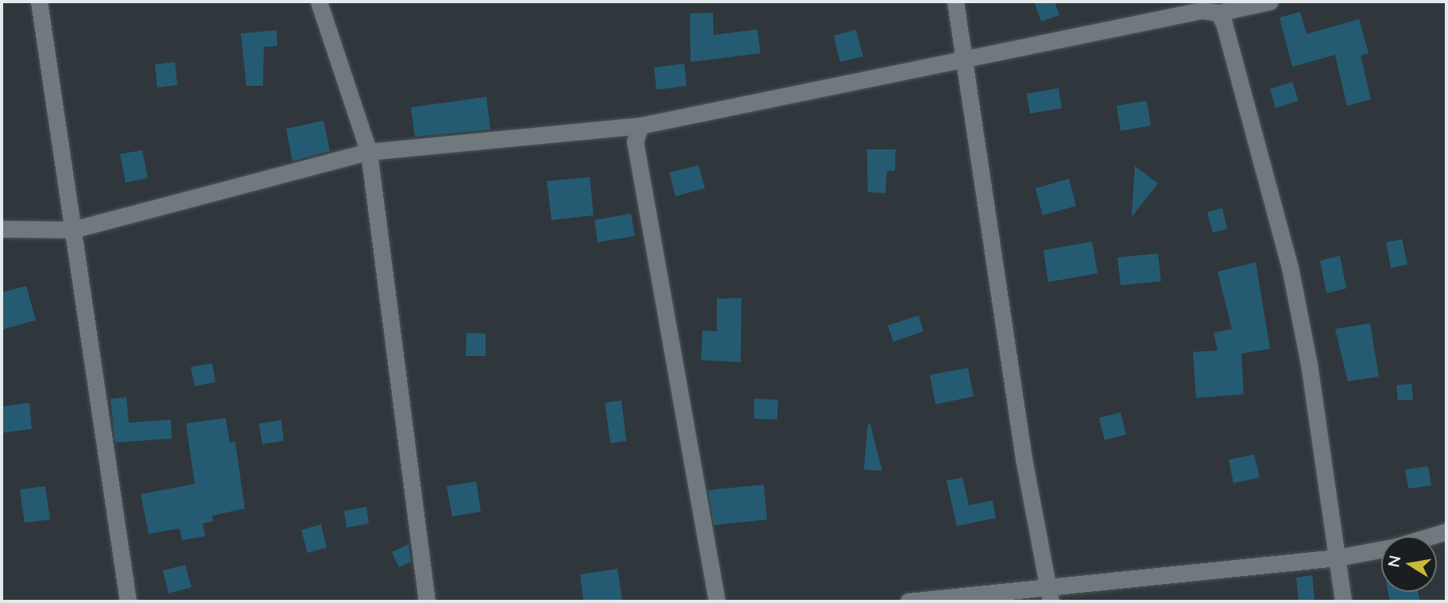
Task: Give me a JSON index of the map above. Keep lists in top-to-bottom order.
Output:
{
  "north": "left"
}
